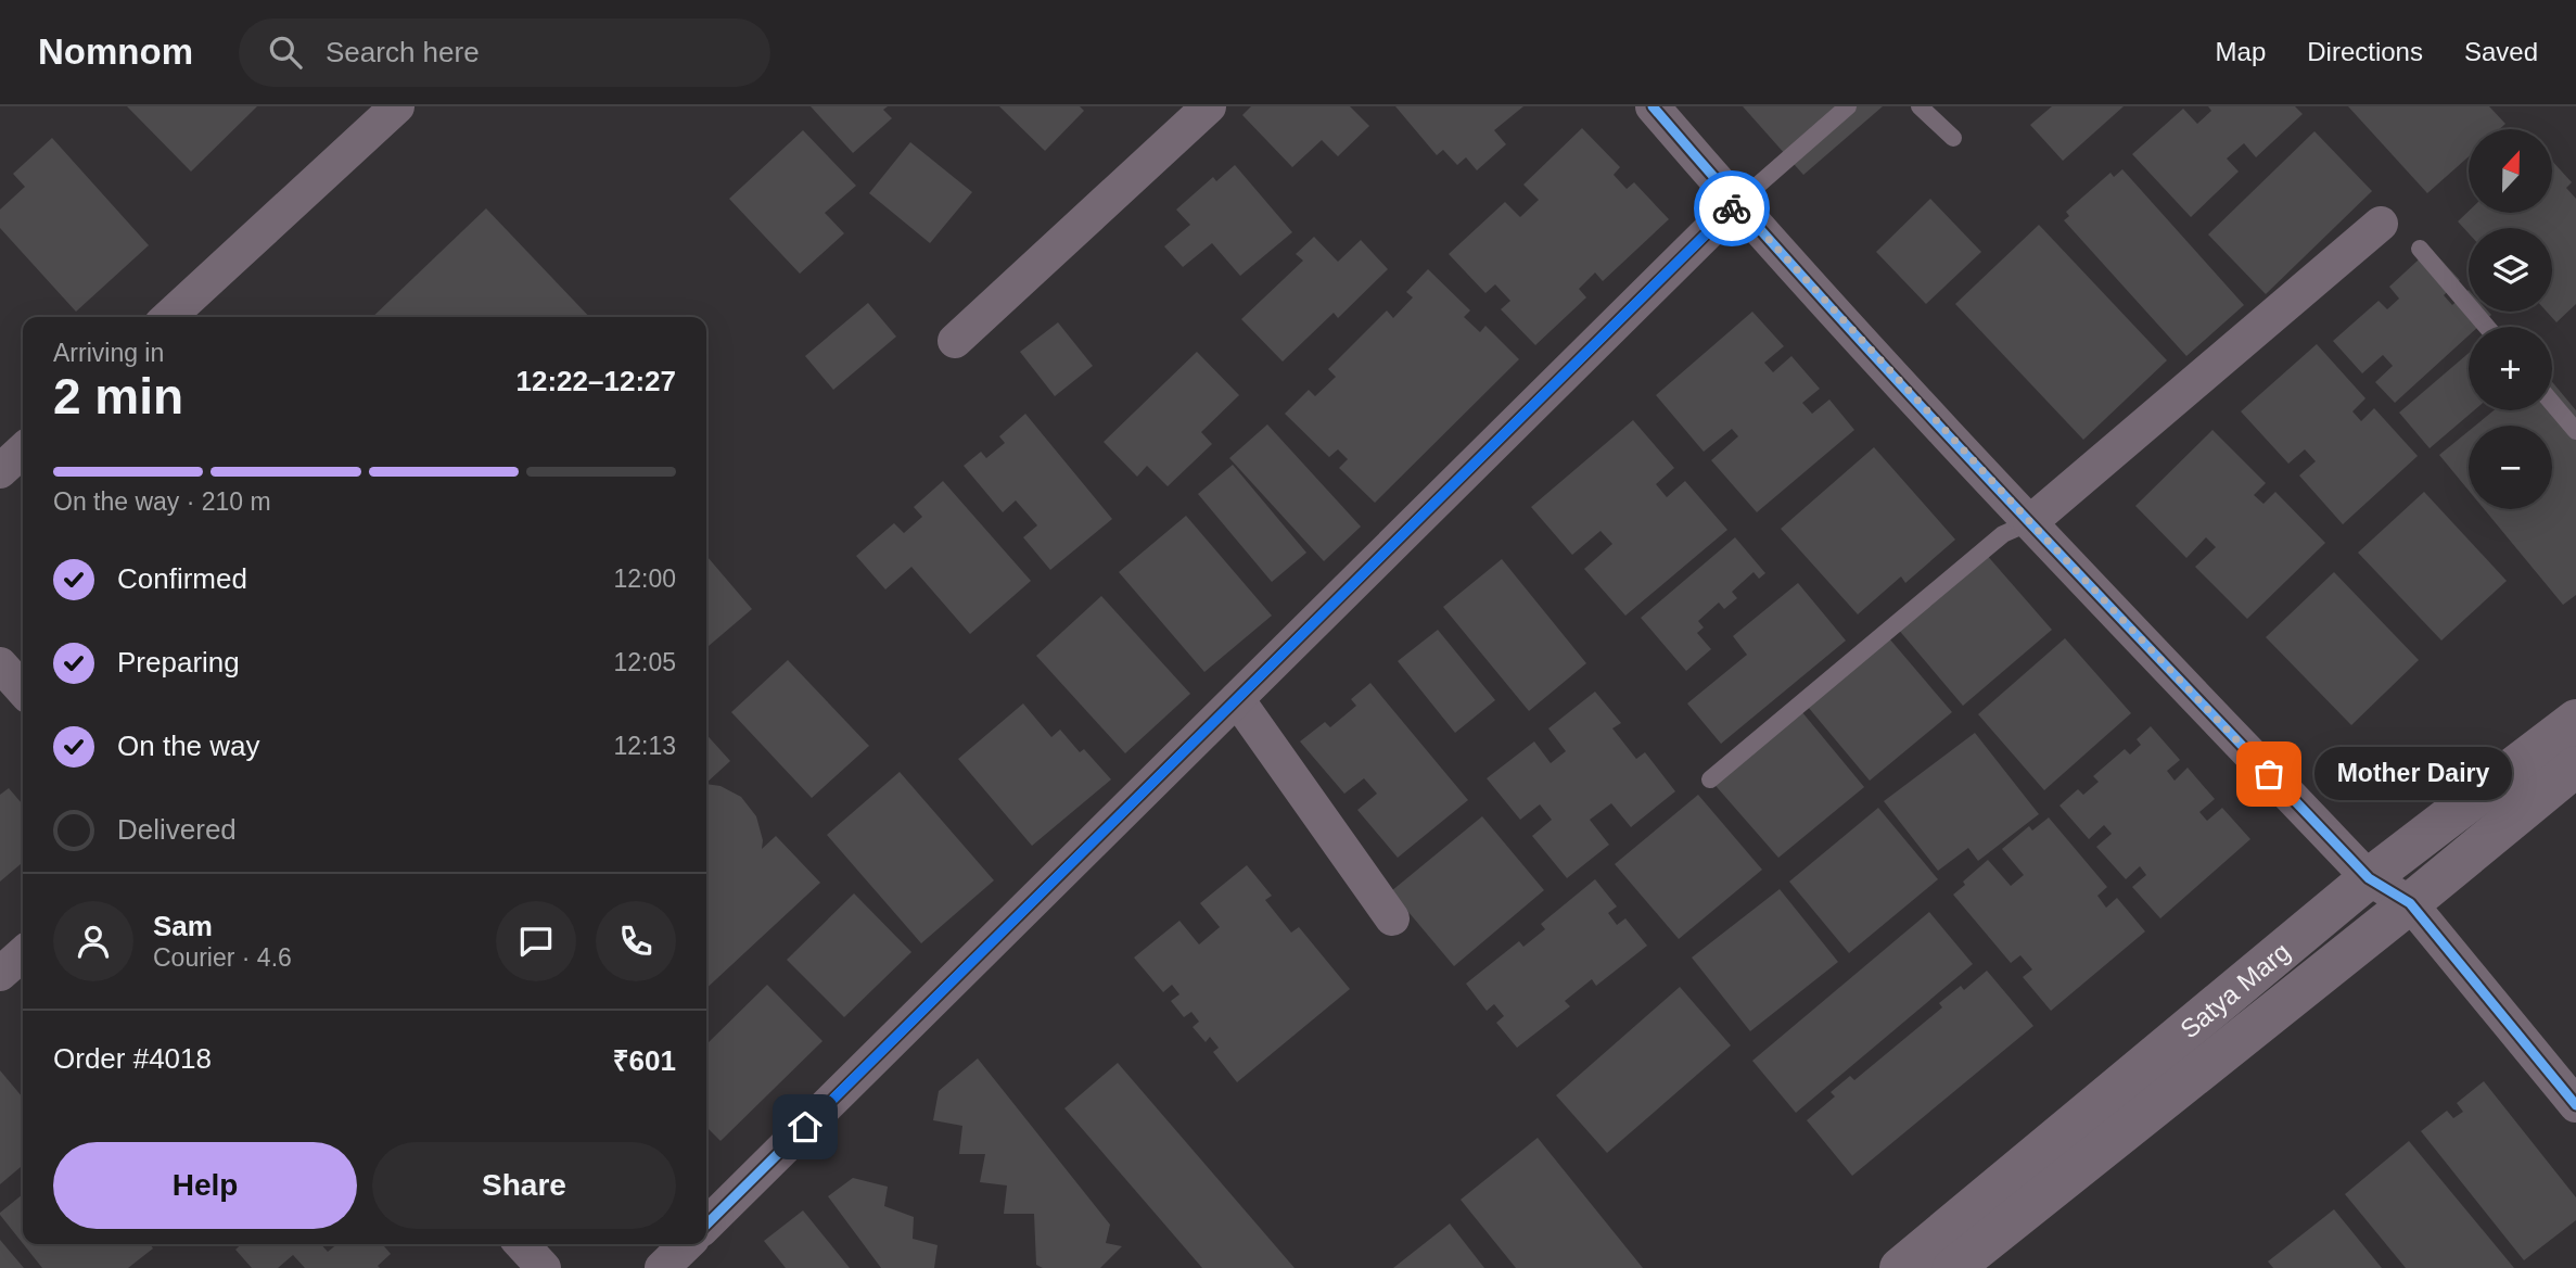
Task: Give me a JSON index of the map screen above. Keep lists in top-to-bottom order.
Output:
{
  "streets": {
    "street": ["Satya Marg"]
  },
  "places": ["Mother Dairy"],
  "north": "top",
  "page": {
    "header": "Nomnom",
    "search": "Search here",
    "nav": ["Map", "Directions", "Saved"],
    "map_buttons": ["+", "−"],
    "heading": ["2 min", "Arriving in", "12:22–12:27"],
    "panel": [
      "Sam",
      "Courier · 4.6",
      "Order #4018",
      "₹601"
    ],
    "bar": "On the way · 210 m",
    "list": [
      ["Confirmed", "12:00"],
      ["Preparing", "12:05"],
      ["On the way", "12:13"],
      "Delivered"
    ],
    "bubble": "Mother Dairy",
    "buttons": ["Help", "Share"]
  }
}
